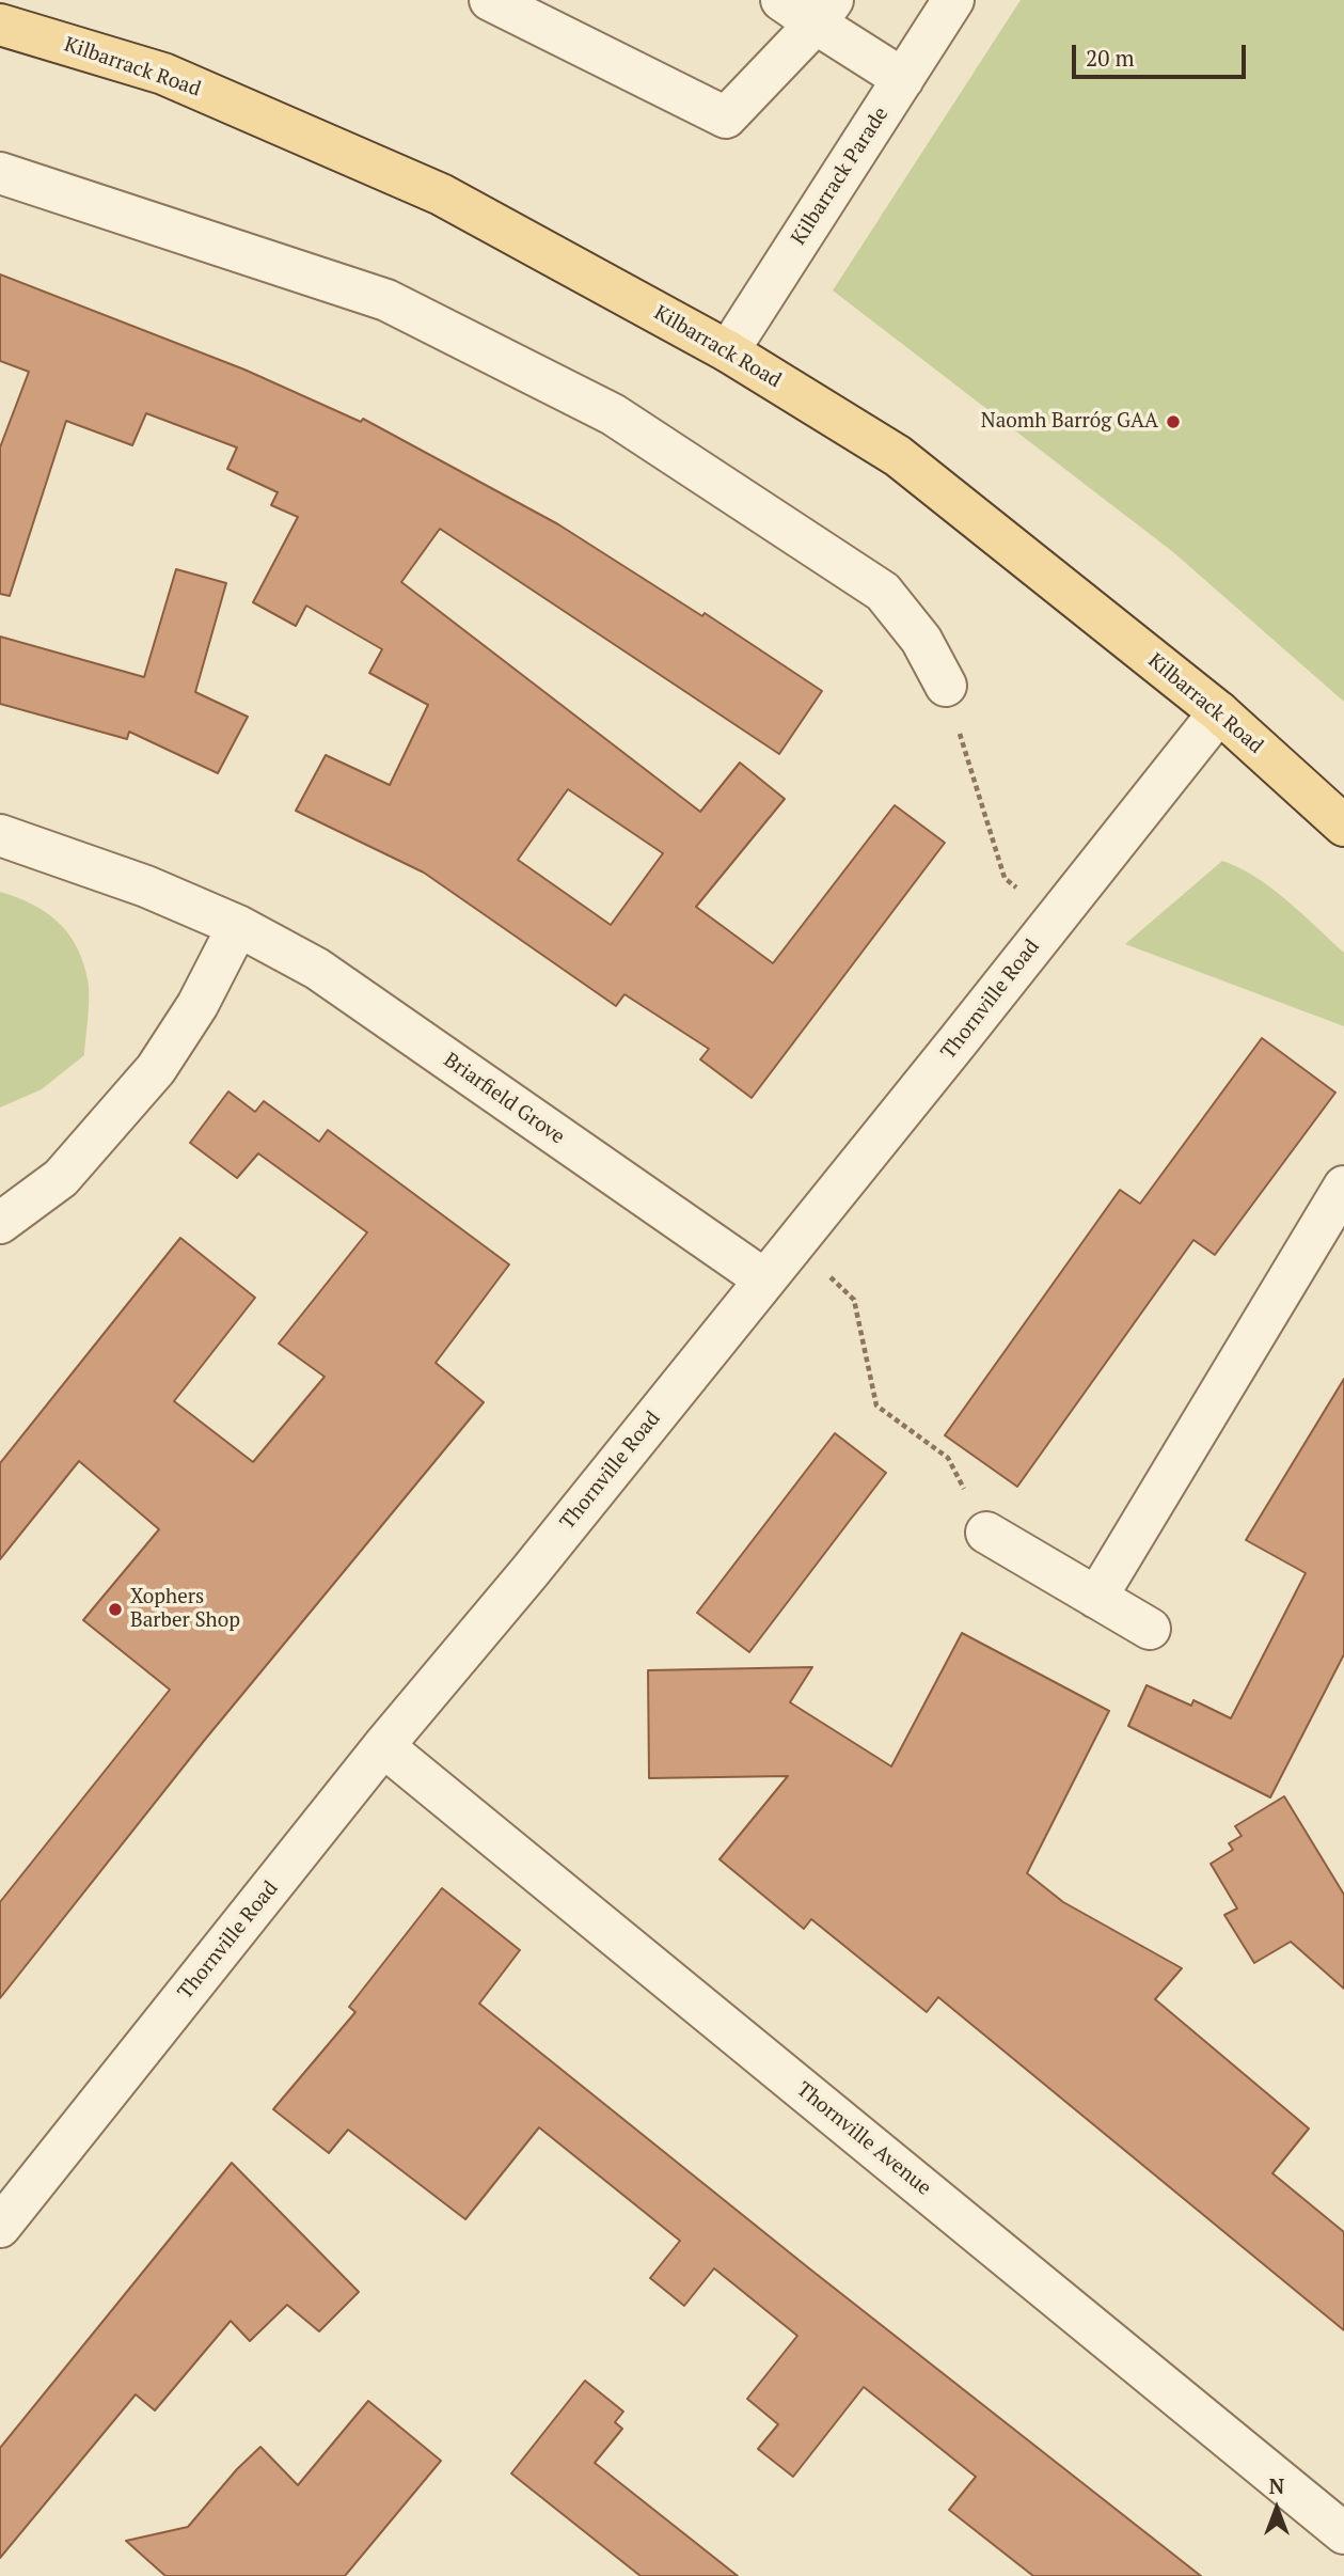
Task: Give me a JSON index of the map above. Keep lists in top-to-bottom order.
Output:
{
  "streets": {
    "main road": ["Kilbarrack Road"],
    "street": [
      "Kilbarrack Parade",
      "Thornville Road",
      "Briarfield Grove",
      "Thornville Avenue"
    ]
  },
  "crossings": [
    ["Kilbarrack Road", "Kilbarrack Parade"],
    ["Kilbarrack Road", "Thornville Road"],
    ["Thornville Road", "Briarfield Grove"],
    ["Thornville Road", "Thornville Avenue"]
  ],
  "places": ["Naomh Barróg GAA", "Xophers Barber Shop"],
  "scale_bar": "20 m",
  "north": "top"
}
